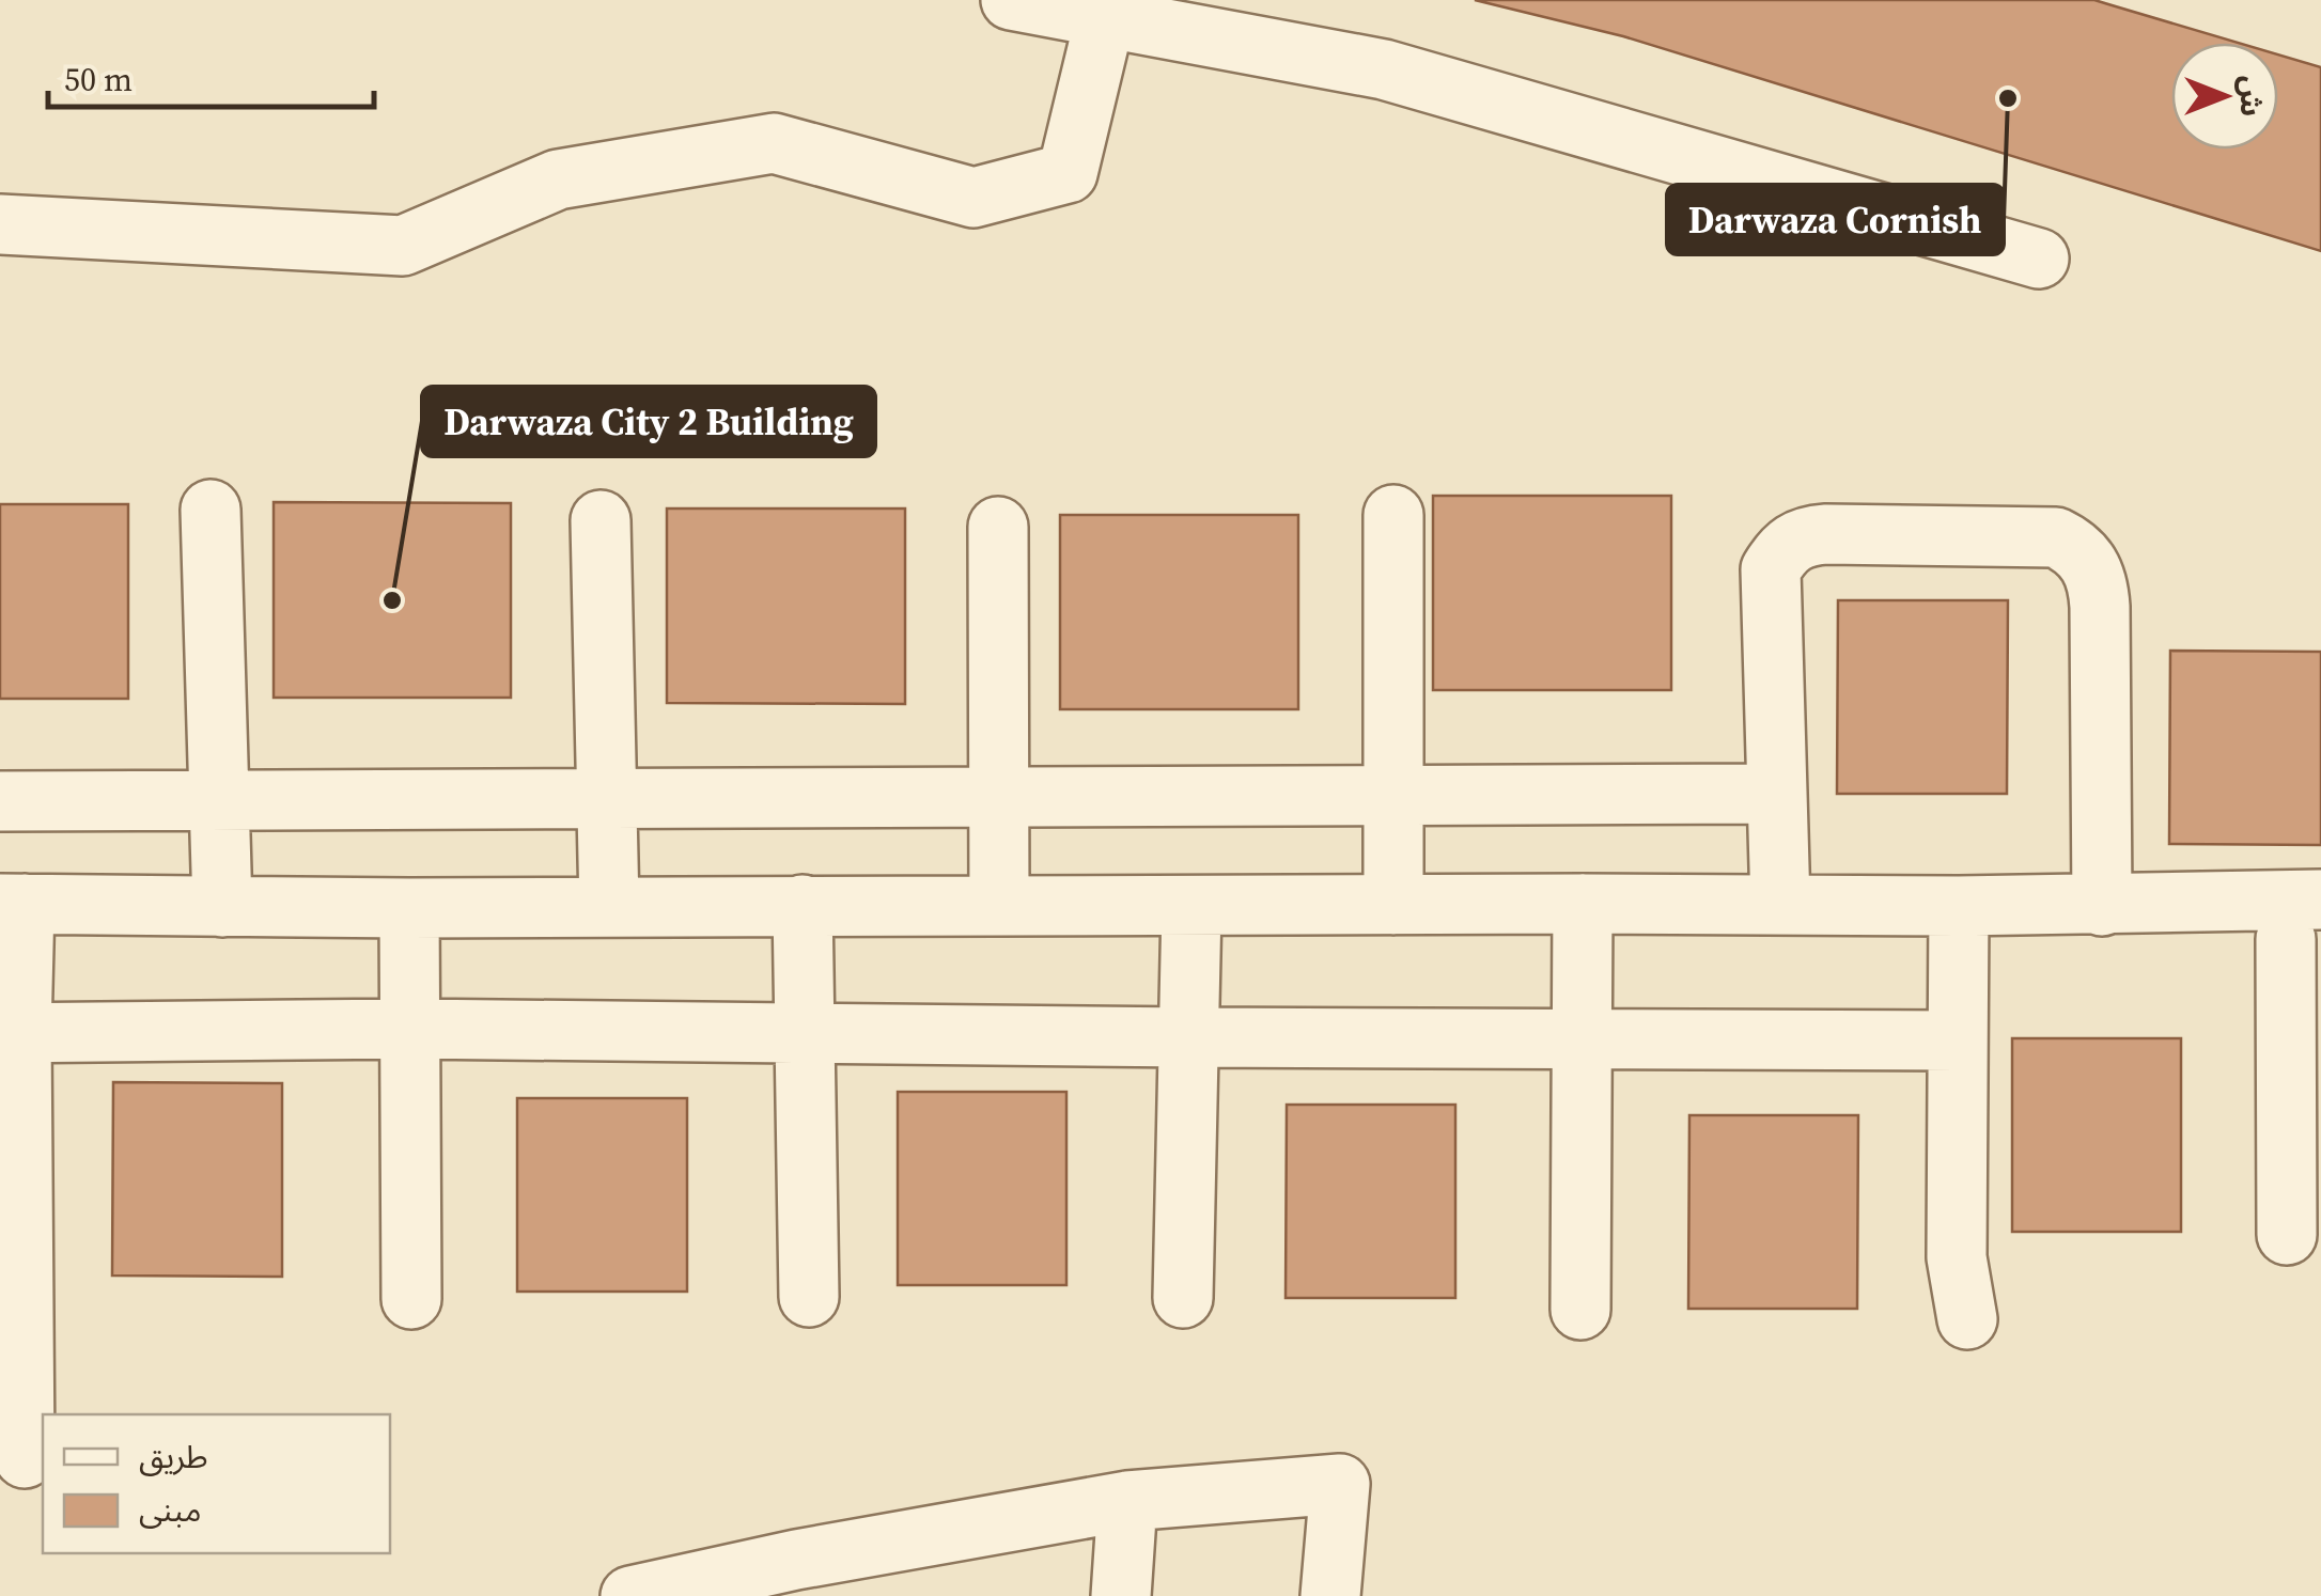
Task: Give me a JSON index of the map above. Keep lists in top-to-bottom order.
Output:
{
  "places": ["Darwaza Cornish", "Darwaza City 2 Building"],
  "legend": ["طريق", "مبنى"],
  "scale_bar": "50 m",
  "north": "right"
}
